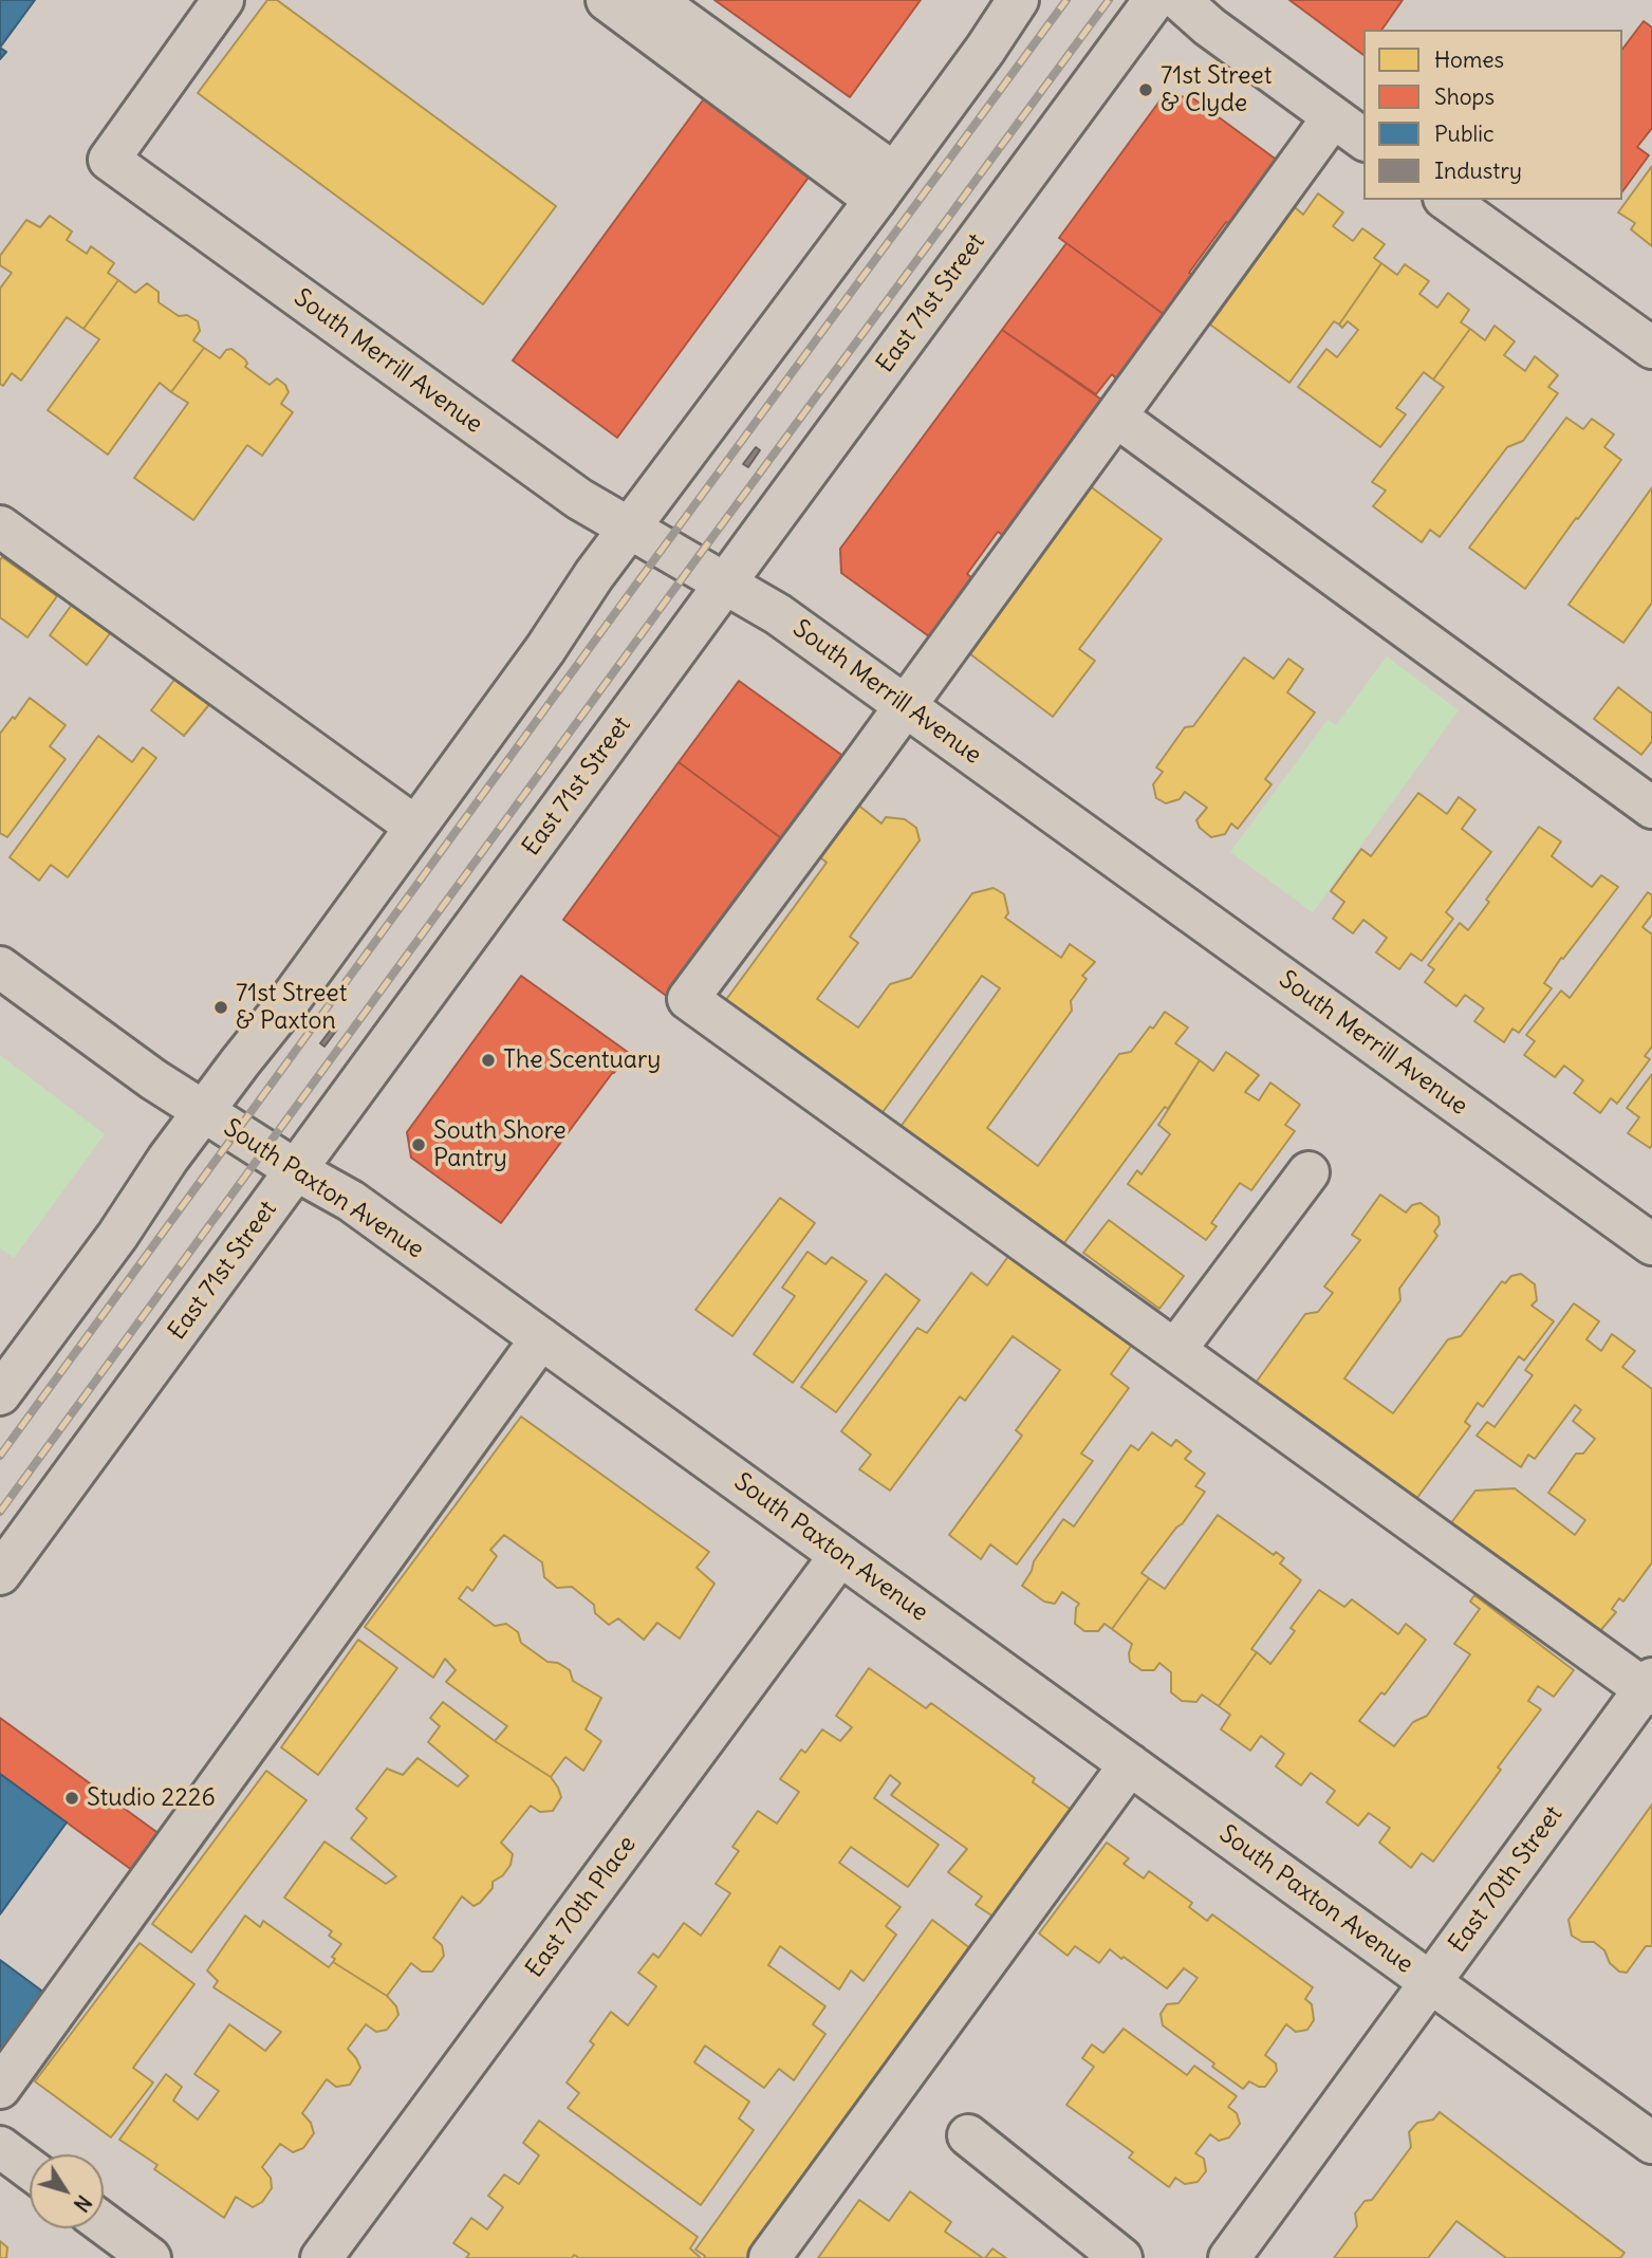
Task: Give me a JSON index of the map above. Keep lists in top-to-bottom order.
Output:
{
  "streets": {
    "street": [
      "East 71st Street",
      "South Merrill Avenue",
      "South Paxton Avenue",
      "East 70th Street",
      "East 70th Place"
    ]
  },
  "crossings": [
    ["East 71st Street", "South Merrill Avenue"],
    ["East 71st Street", "South Paxton Avenue"],
    ["South Paxton Avenue", "East 70th Street"],
    ["South Paxton Avenue", "East 70th Place"]
  ],
  "places": [
    "71st Street & Clyde",
    "71st Street & Paxton",
    "The Scentuary",
    "South Shore Pantry",
    "Studio 2226"
  ],
  "legend": [
    "Homes",
    "Shops",
    "Public",
    "Industry"
  ],
  "north": "bottom right"
}
